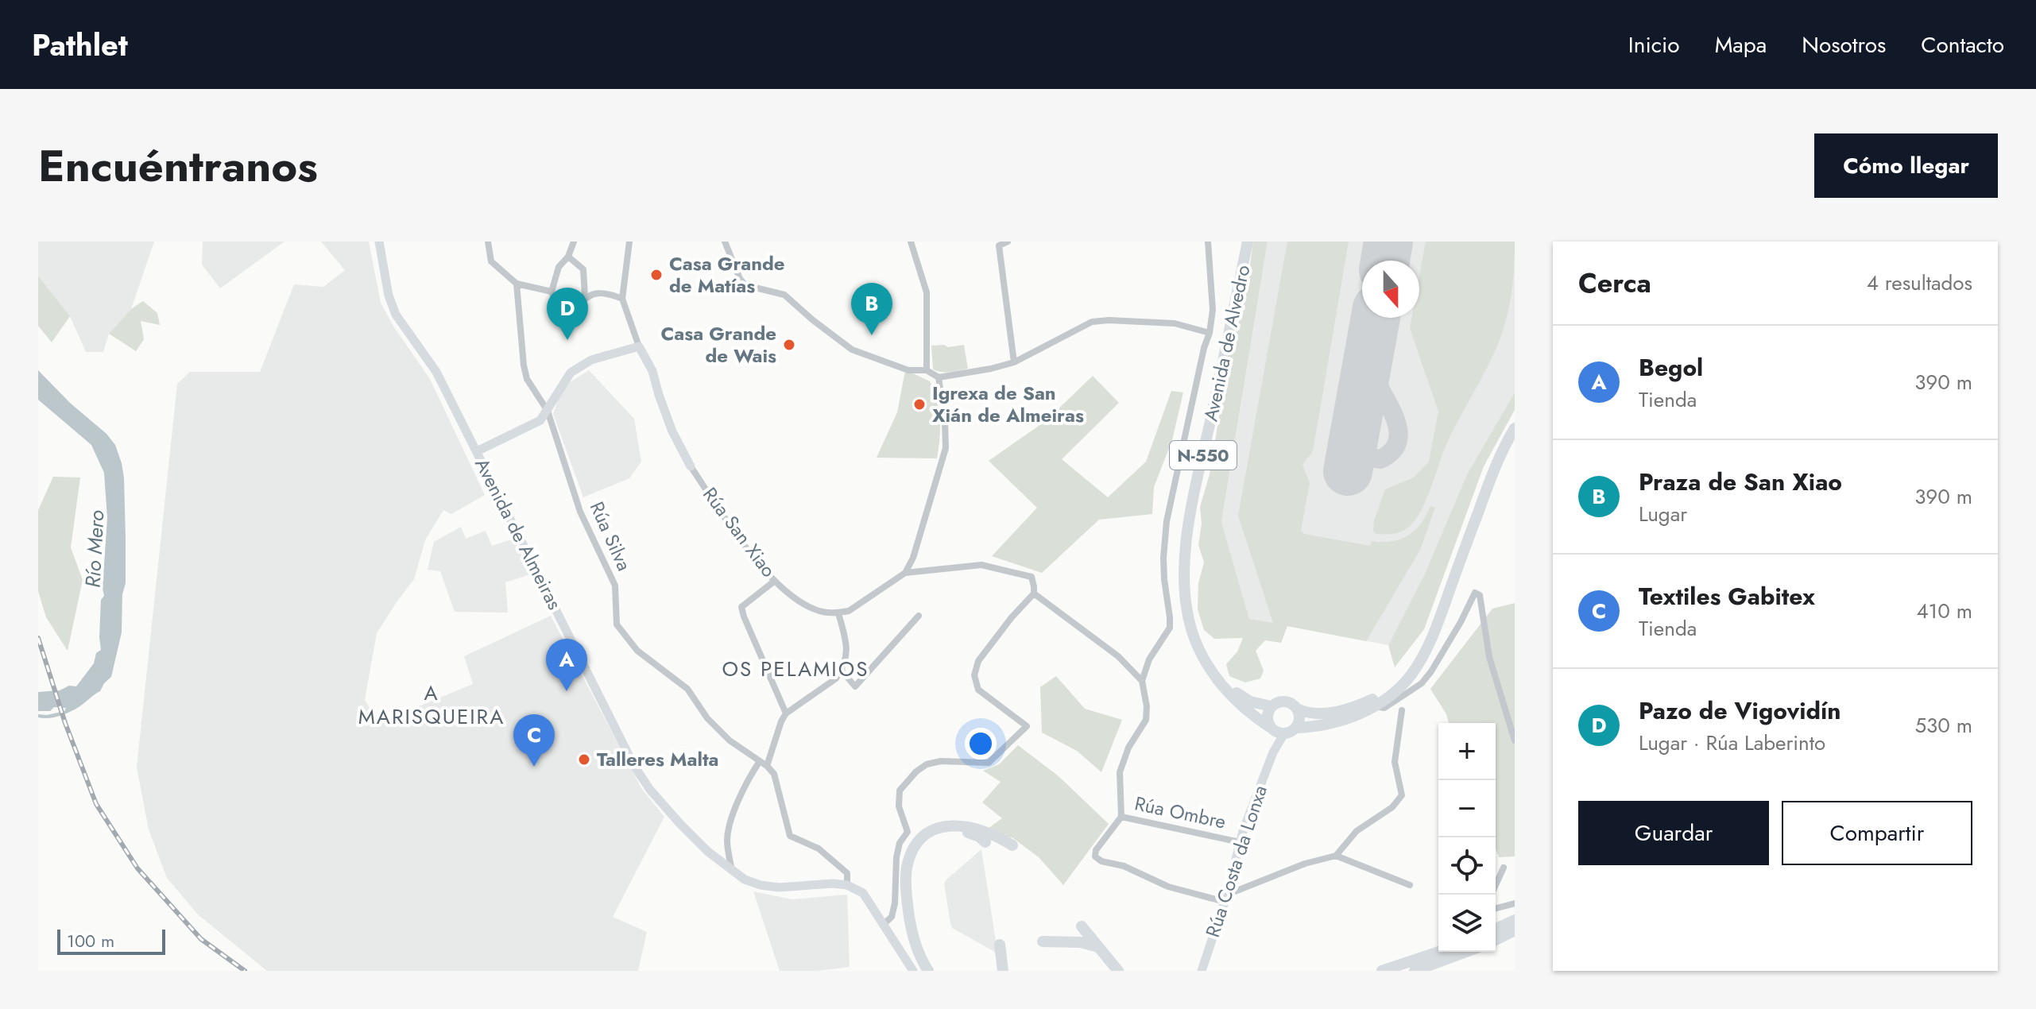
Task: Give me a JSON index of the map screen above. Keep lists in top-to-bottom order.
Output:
{
  "streets": {
    "highway": ["Avenida de Alvedro", "N-550"],
    "main road": ["Rúa San Xiao", "Avenida de Almeiras", "Rúa Costa da Lonxa"],
    "street": ["Rúa Silva", "Rúa Ombre"]
  },
  "crossings": [
    ["Avenida de Alvedro", "N-550"],
    ["Avenida de Alvedro", "Rúa Costa da Lonxa"],
    ["N-550", "Rúa Costa da Lonxa"],
    ["Rúa Ombre", "Rúa Costa da Lonxa"]
  ],
  "districts": ["OS PELAMIOS", "A MARISQUEIRA"],
  "water": ["Río Mero"],
  "places": [
    "Casa Grande de Matías",
    "Casa Grande de Wais",
    "Igrexa de San Xián de Almeiras",
    "Talleres Malta"
  ],
  "scale_bar": "100 m",
  "north": "bottom",
  "page": {
    "header": "Pathlet",
    "nav": [
      "Inicio",
      "Mapa",
      "Nosotros",
      "Contacto"
    ],
    "title": "Encuéntranos",
    "buttons": [
      "Cómo llegar",
      ["Guardar", "Compartir"]
    ],
    "heading": ["Cerca", "4 resultados"],
    "pins": [
      "B",
      "D",
      "A",
      "C"
    ],
    "list": [
      {
        "mark": "A",
        "name": "Begol",
        "note": "Tienda",
        "value": "390 m"
      },
      {
        "mark": "B",
        "name": "Praza de San Xiao",
        "note": "Lugar",
        "value": "390 m"
      },
      {
        "mark": "C",
        "name": "Textiles Gabitex",
        "note": "Tienda",
        "value": "410 m"
      },
      {
        "mark": "D",
        "name": "Pazo de Vigovidín",
        "note": "Lugar · Rúa Laberinto",
        "value": "530 m"
      }
    ],
    "map_buttons": ["+", "−"],
    "scale": "100 m"
  }
}
